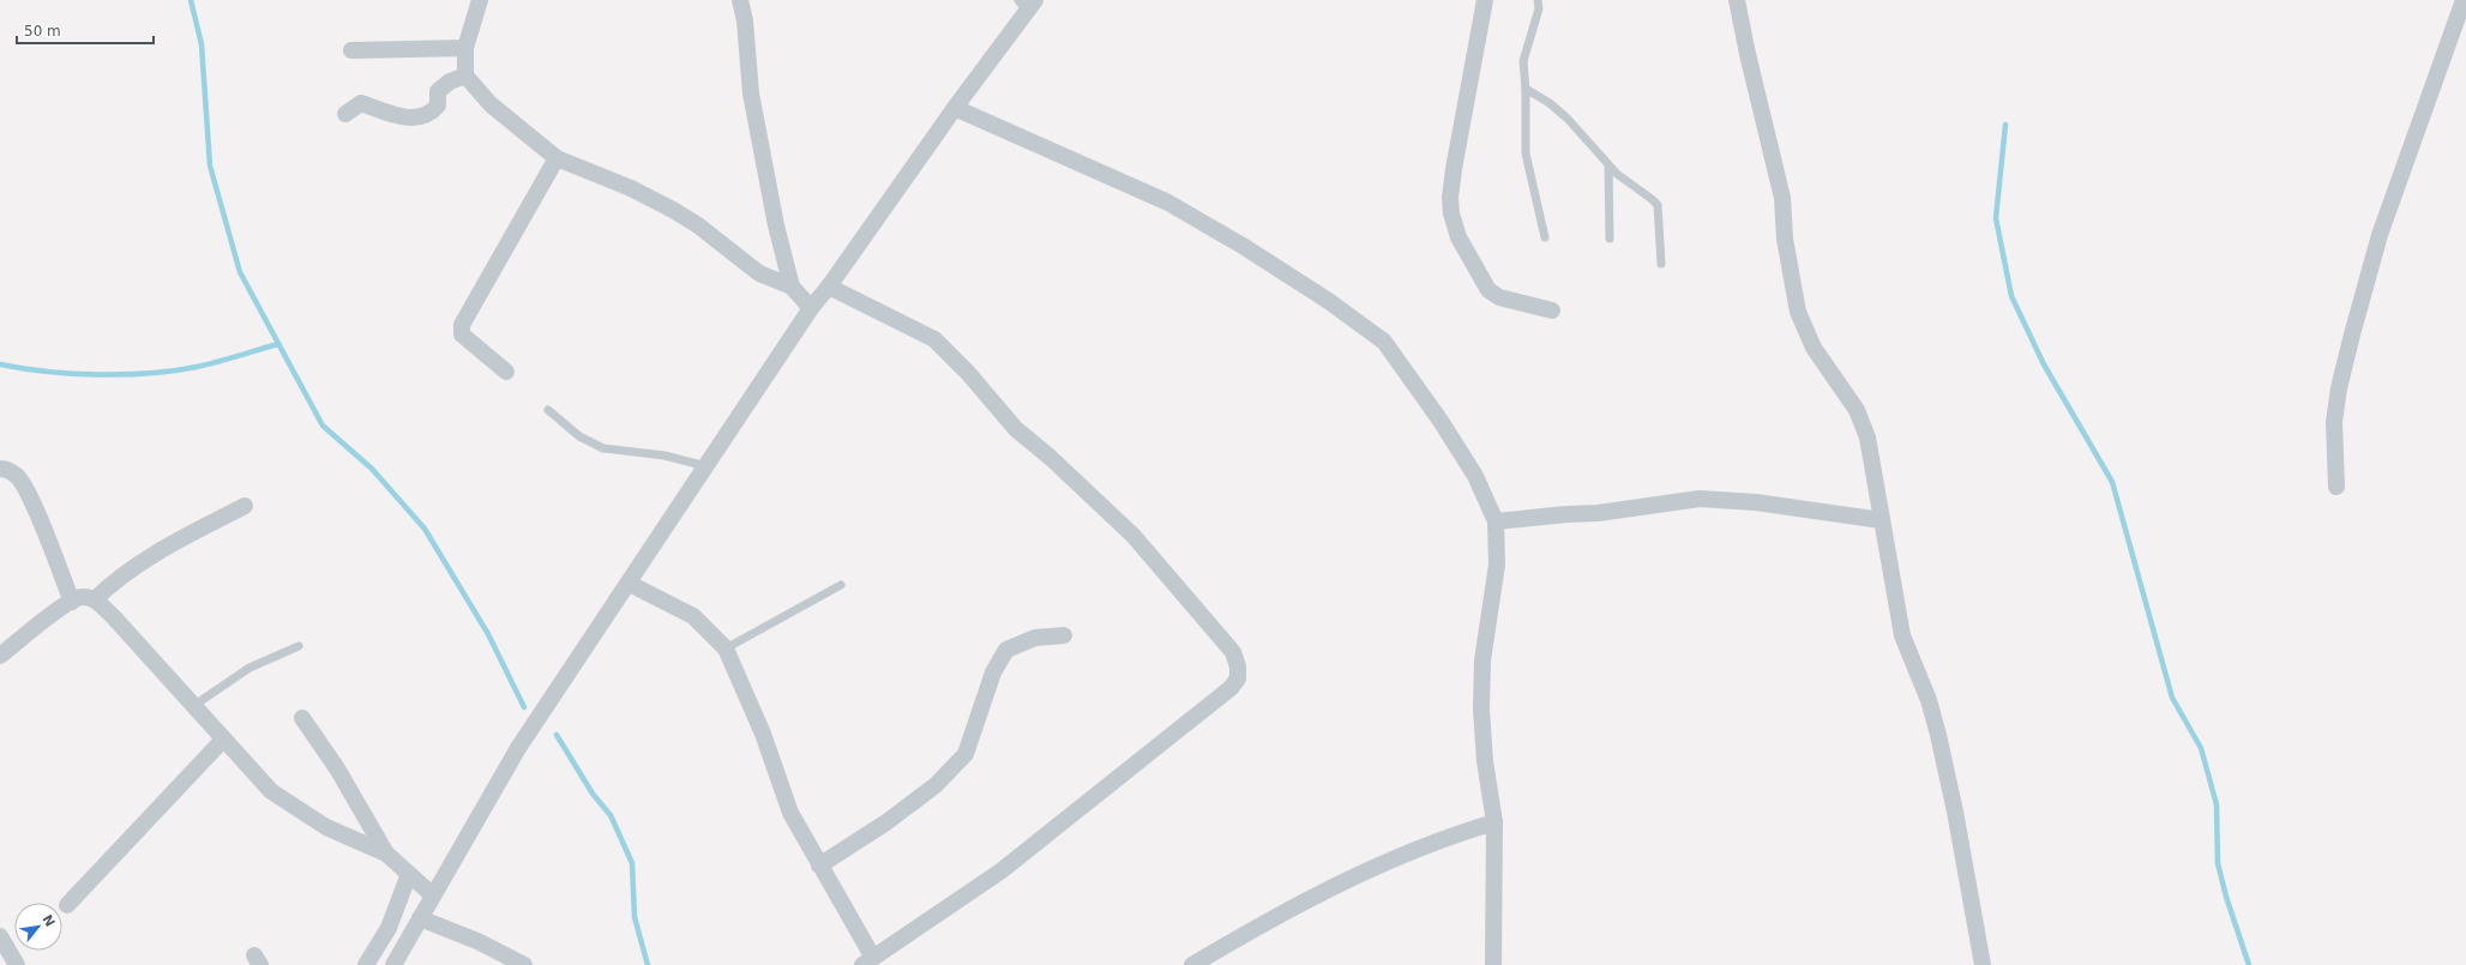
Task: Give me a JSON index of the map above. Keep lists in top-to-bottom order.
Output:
{
  "scale_bar": "50 m",
  "north": "top right"
}
